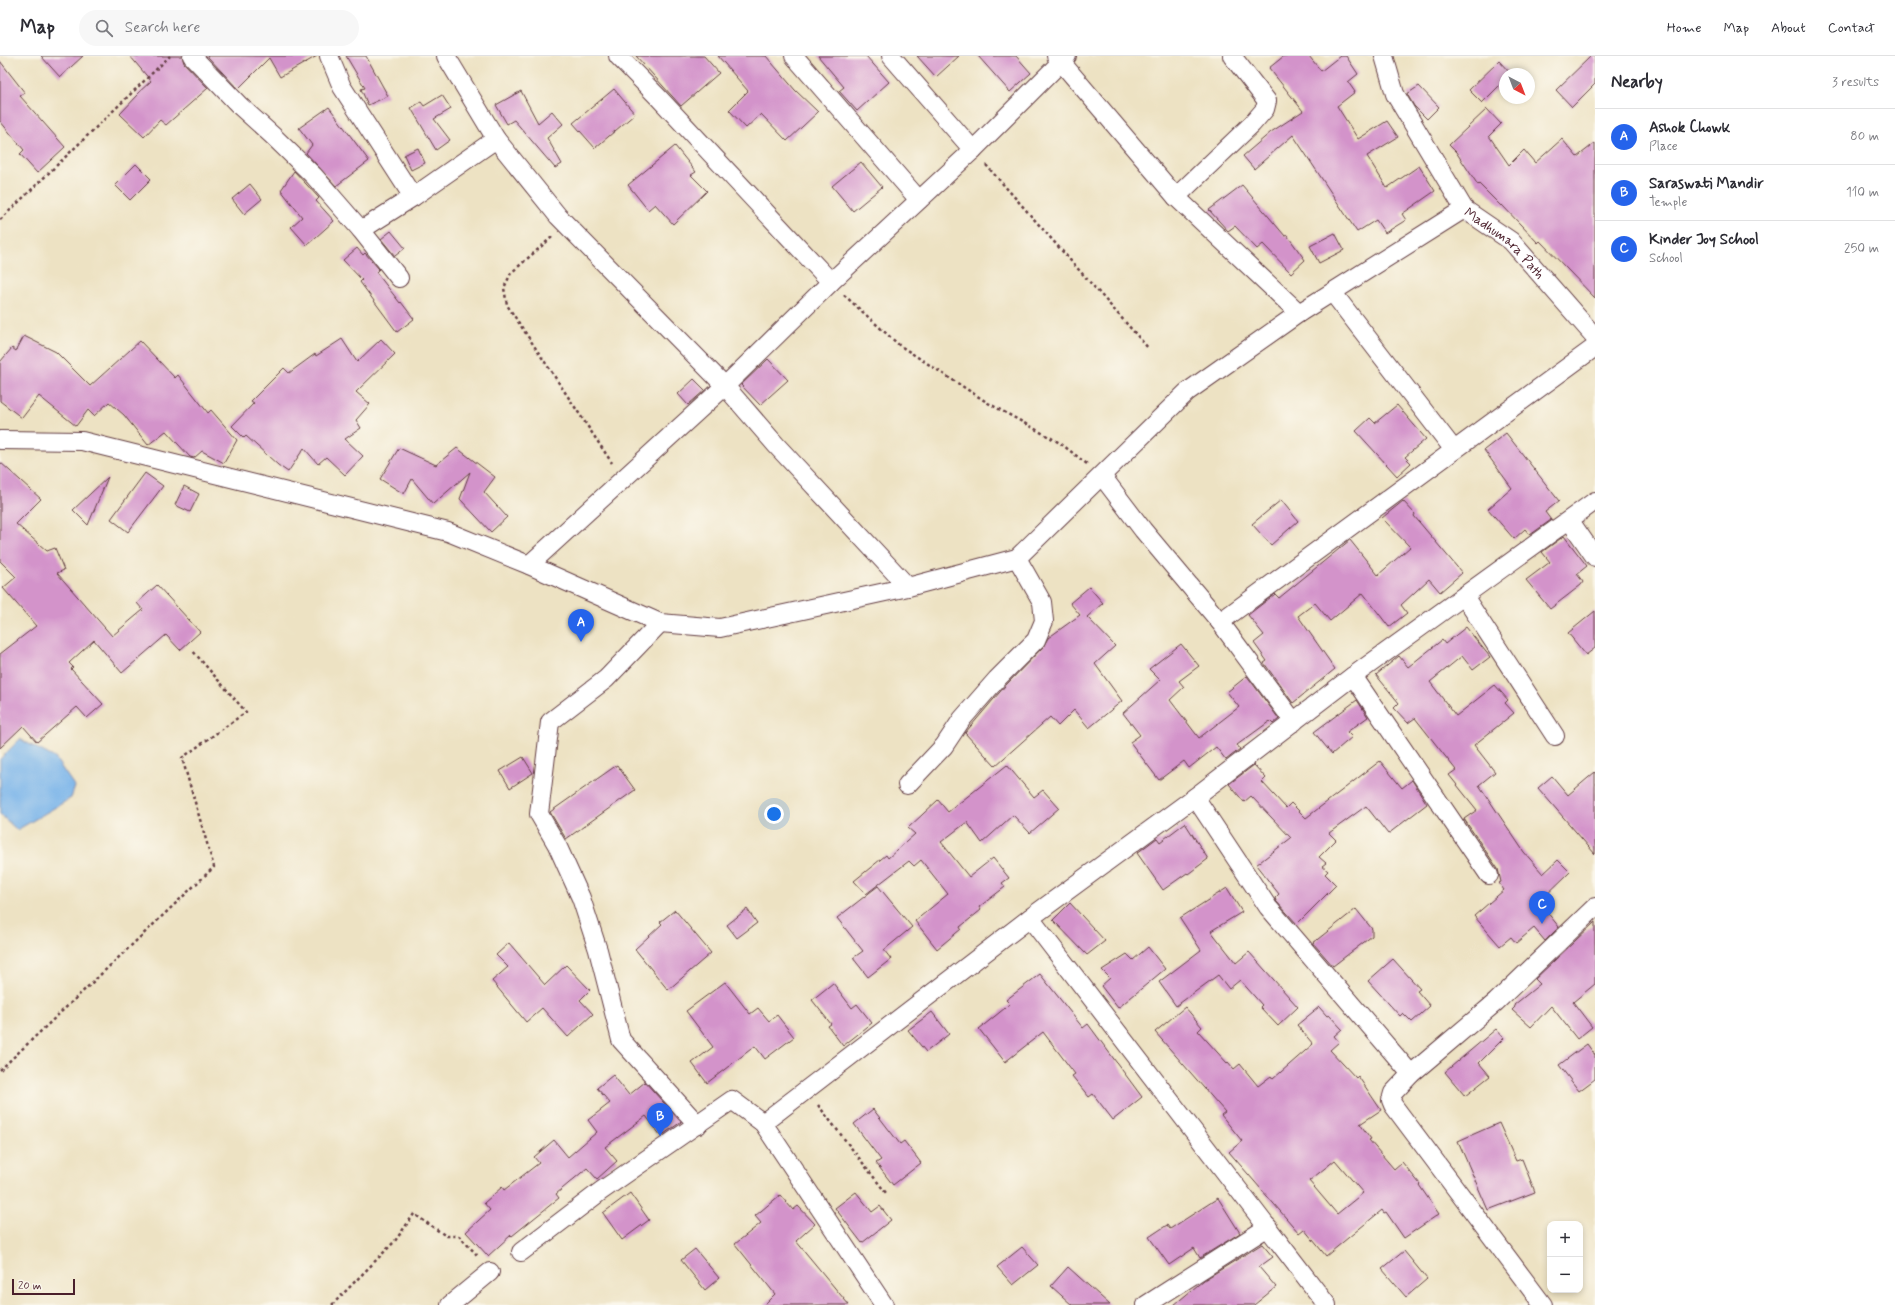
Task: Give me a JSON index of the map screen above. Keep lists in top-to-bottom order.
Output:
{
  "streets": {
    "street": ["Madhumara Path"]
  },
  "scale_bar": "20 m",
  "north": "bottom right",
  "page": {
    "header": "Map",
    "search": "Search here",
    "nav": [
      "Home",
      "Map",
      "About",
      "Contact"
    ],
    "heading": ["Nearby", "3 results"],
    "list": [
      {
        "mark": "A",
        "name": "Ashok Chowk",
        "note": "Place",
        "value": "80 m"
      },
      {
        "mark": "B",
        "name": "Saraswati Mandir",
        "note": "Temple",
        "value": "110 m"
      },
      {
        "mark": "C",
        "name": "Kinder Joy School",
        "note": "School",
        "value": "250 m"
      }
    ],
    "pins": ["A", "C", "B"],
    "map_buttons": ["+", "−"],
    "scale": "20 m"
  }
}
